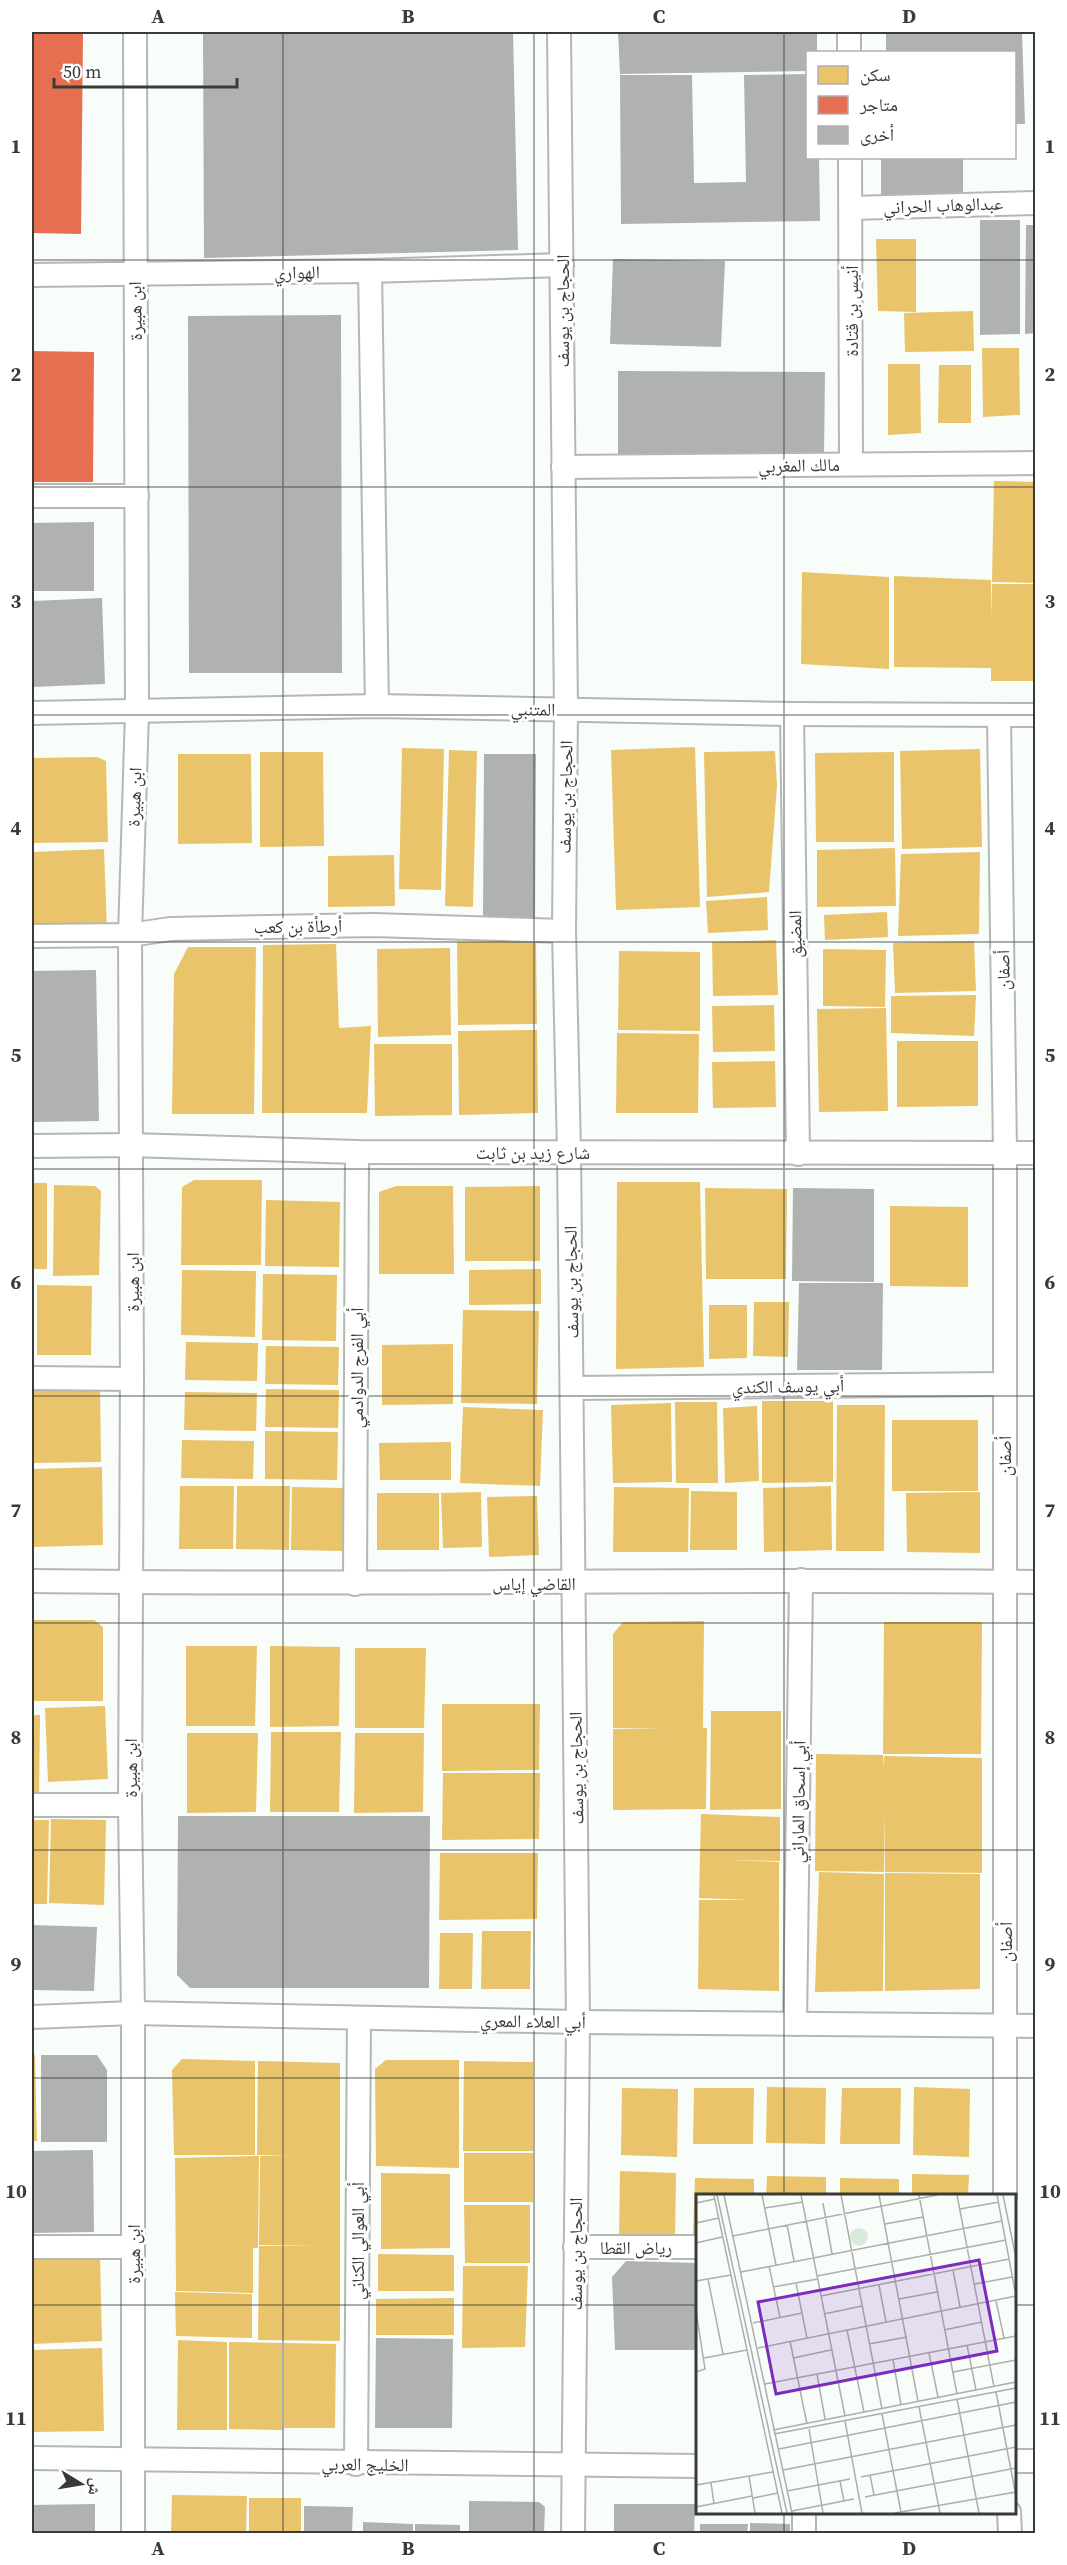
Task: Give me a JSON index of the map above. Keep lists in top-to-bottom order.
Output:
{
  "streets": {
    "street": [
      "عبدالوهاب الحراني",
      "الهواري",
      "ابن هبيرة",
      "الحجاج بن يوسف",
      "أنيس بن قتادة",
      "مالك المغربي",
      "المتنبي",
      "أرطأة بن كعب",
      "المضيق",
      "أصفان",
      "شارع زيد بن ثابت",
      "أبي الفرج الدوادمي",
      "أبي يوسف الكندي",
      "القاضي إياس",
      "أبي إسحاق الماراني",
      "أبي العلاء المعري",
      "أبي العوالي الكناني",
      "رياض القطا",
      "الخليج العربي"
    ]
  },
  "crossings": [
    ["عبدالوهاب الحراني", "أنيس بن قتادة"],
    ["الهواري", "ابن هبيرة"],
    ["الهواري", "الحجاج بن يوسف"],
    ["ابن هبيرة", "المتنبي"],
    ["ابن هبيرة", "أرطأة بن كعب"],
    ["ابن هبيرة", "شارع زيد بن ثابت"],
    ["ابن هبيرة", "القاضي إياس"],
    ["ابن هبيرة", "أبي العلاء المعري"],
    ["ابن هبيرة", "الخليج العربي"],
    ["الحجاج بن يوسف", "مالك المغربي"],
    ["الحجاج بن يوسف", "المتنبي"],
    ["الحجاج بن يوسف", "أرطأة بن كعب"],
    ["الحجاج بن يوسف", "شارع زيد بن ثابت"],
    ["الحجاج بن يوسف", "أبي يوسف الكندي"],
    ["الحجاج بن يوسف", "القاضي إياس"],
    ["الحجاج بن يوسف", "أبي العلاء المعري"],
    ["الحجاج بن يوسف", "رياض القطا"],
    ["الحجاج بن يوسف", "الخليج العربي"],
    ["أنيس بن قتادة", "مالك المغربي"],
    ["المتنبي", "المضيق"],
    ["المتنبي", "أصفان"],
    ["المضيق", "شارع زيد بن ثابت"],
    ["أصفان", "شارع زيد بن ثابت"],
    ["أصفان", "أبي يوسف الكندي"],
    ["أصفان", "القاضي إياس"],
    ["أصفان", "أبي العلاء المعري"],
    ["شارع زيد بن ثابت", "أبي الفرج الدوادمي"],
    ["أبي الفرج الدوادمي", "القاضي إياس"],
    ["القاضي إياس", "أبي إسحاق الماراني"],
    ["أبي إسحاق الماراني", "أبي العلاء المعري"],
    ["أبي العلاء المعري", "أبي العوالي الكناني"],
    ["أبي العوالي الكناني", "الخليج العربي"]
  ],
  "legend": ["سكن", "متاجر", "أخرى"],
  "scale_bar": "50 m",
  "north": "right",
  "grid": {
    "columns": [
      "A",
      "B",
      "C",
      "D"
    ],
    "rows": [
      "1",
      "2",
      "3",
      "4",
      "5",
      "6",
      "7",
      "8",
      "9",
      "10",
      "11"
    ]
  }
}
